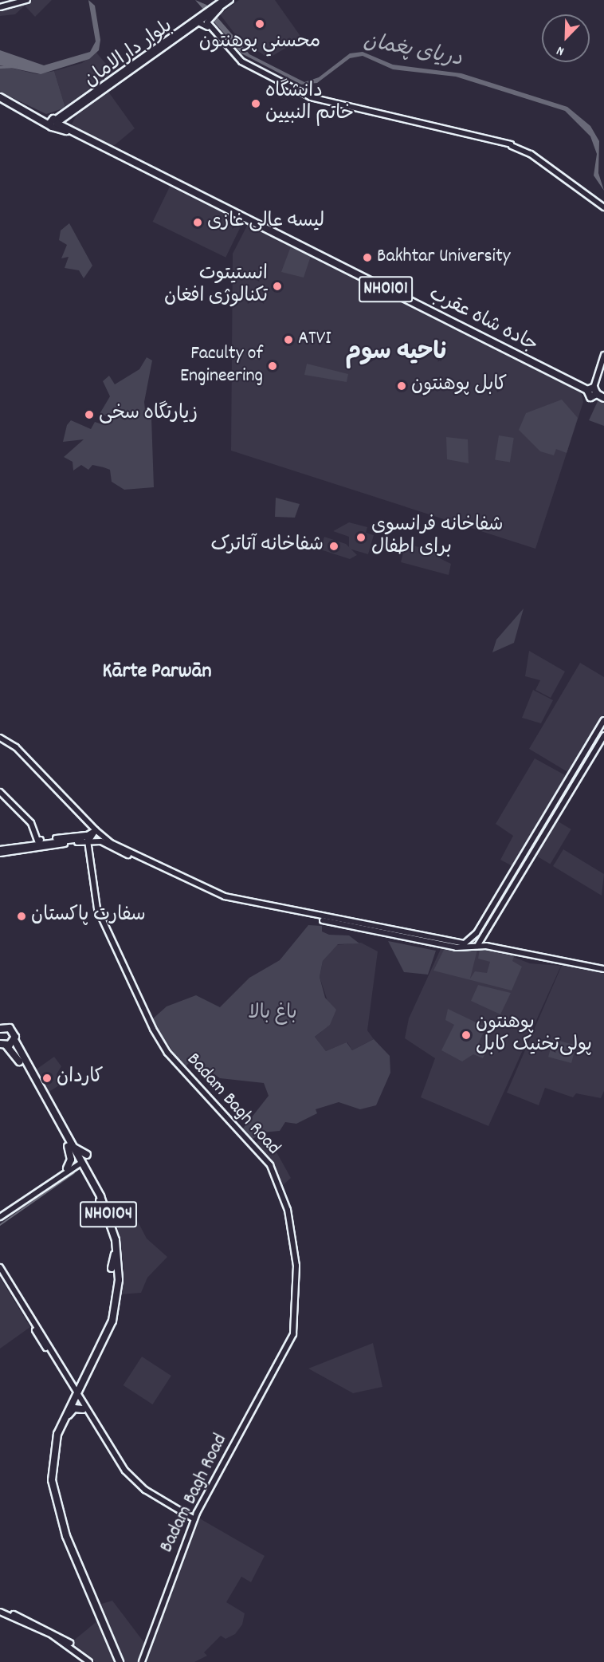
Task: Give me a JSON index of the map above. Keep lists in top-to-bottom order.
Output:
{
  "streets": {
    "highway": ["NH0101", "جاده شاه عقرب", "NH0104"],
    "main road": ["بلوار دارالامان", "Badam Bagh Road"]
  },
  "crossings": [
    ["بلوار دارالامان", "NH0101"],
    ["NH0101", "جاده شاه عقرب"]
  ],
  "districts": ["ناحیه سوم", "Kārte Parwān"],
  "water": ["دریای پغمان"],
  "parks": ["باغ بالا"],
  "places": [
    "محسني پوهنتون",
    "دانشگاه خاتم النبیین",
    "لیسه عالی غازی",
    "Bakhtar University",
    "انستیتوت تکنالوژی افغان",
    "ATVI",
    "Faculty of Engineering",
    "کابل پوهنتون",
    "زیارتگاه سخی",
    "شفاخانه فرانسوی برای اطفال",
    "شفاخانه آتاترک",
    "سفارت پاکستان",
    "پوهنتون پولی‌تخنیک کابل",
    "کاردان"
  ],
  "north": "bottom left"
}
